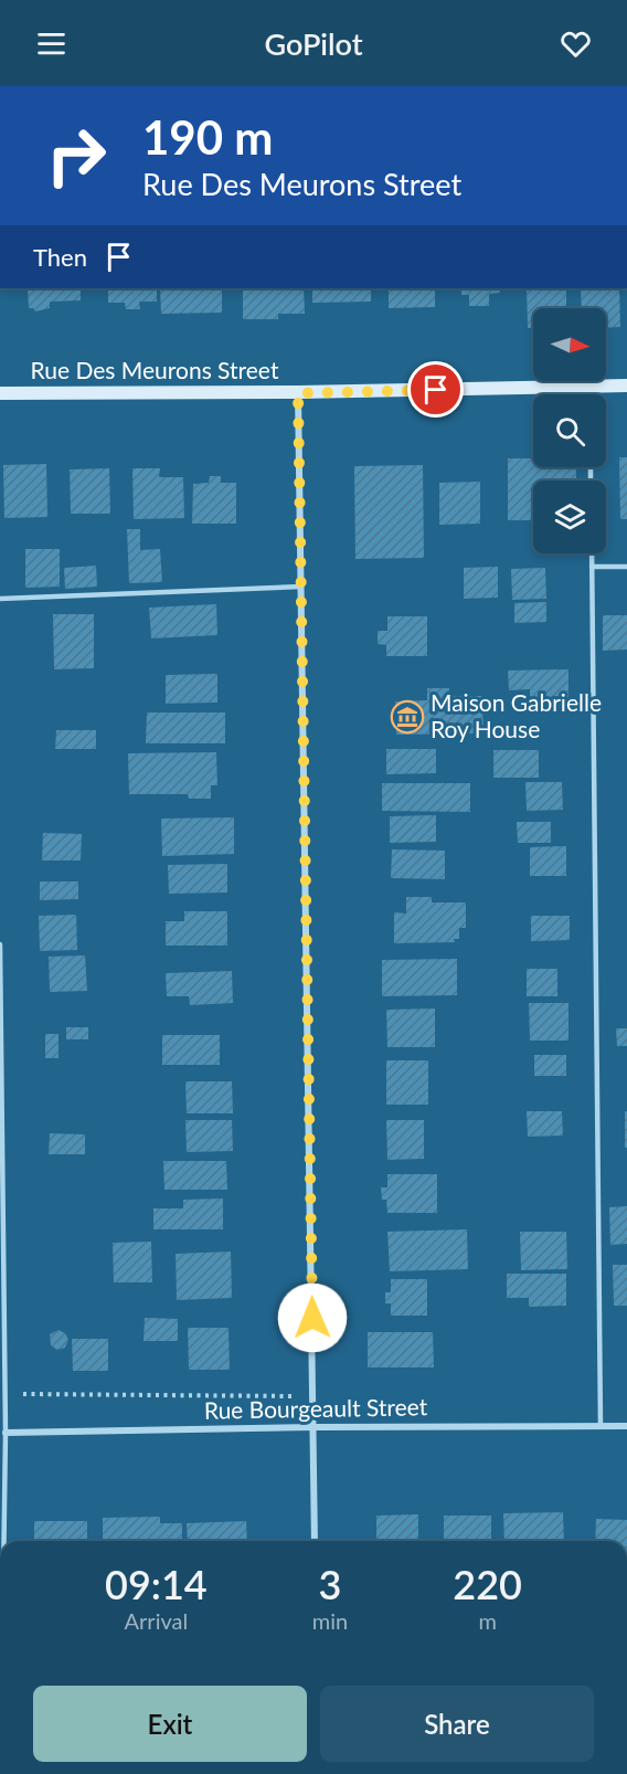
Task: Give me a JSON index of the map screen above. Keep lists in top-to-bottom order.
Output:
{
  "streets": {
    "street": ["Rue Des Meurons Street", "Rue Bourgeault Street"]
  },
  "places": {
    "museum": ["Maison Gabrielle Roy House"]
  },
  "north": "right",
  "page": {
    "header": "GoPilot",
    "turn": ["190 m", "Rue Des Meurons Street"],
    "then": "Then",
    "eta": [
      "09:14",
      "Arrival",
      "3",
      "min",
      "220",
      "m"
    ],
    "buttons": ["Exit", "Share"]
  }
}
